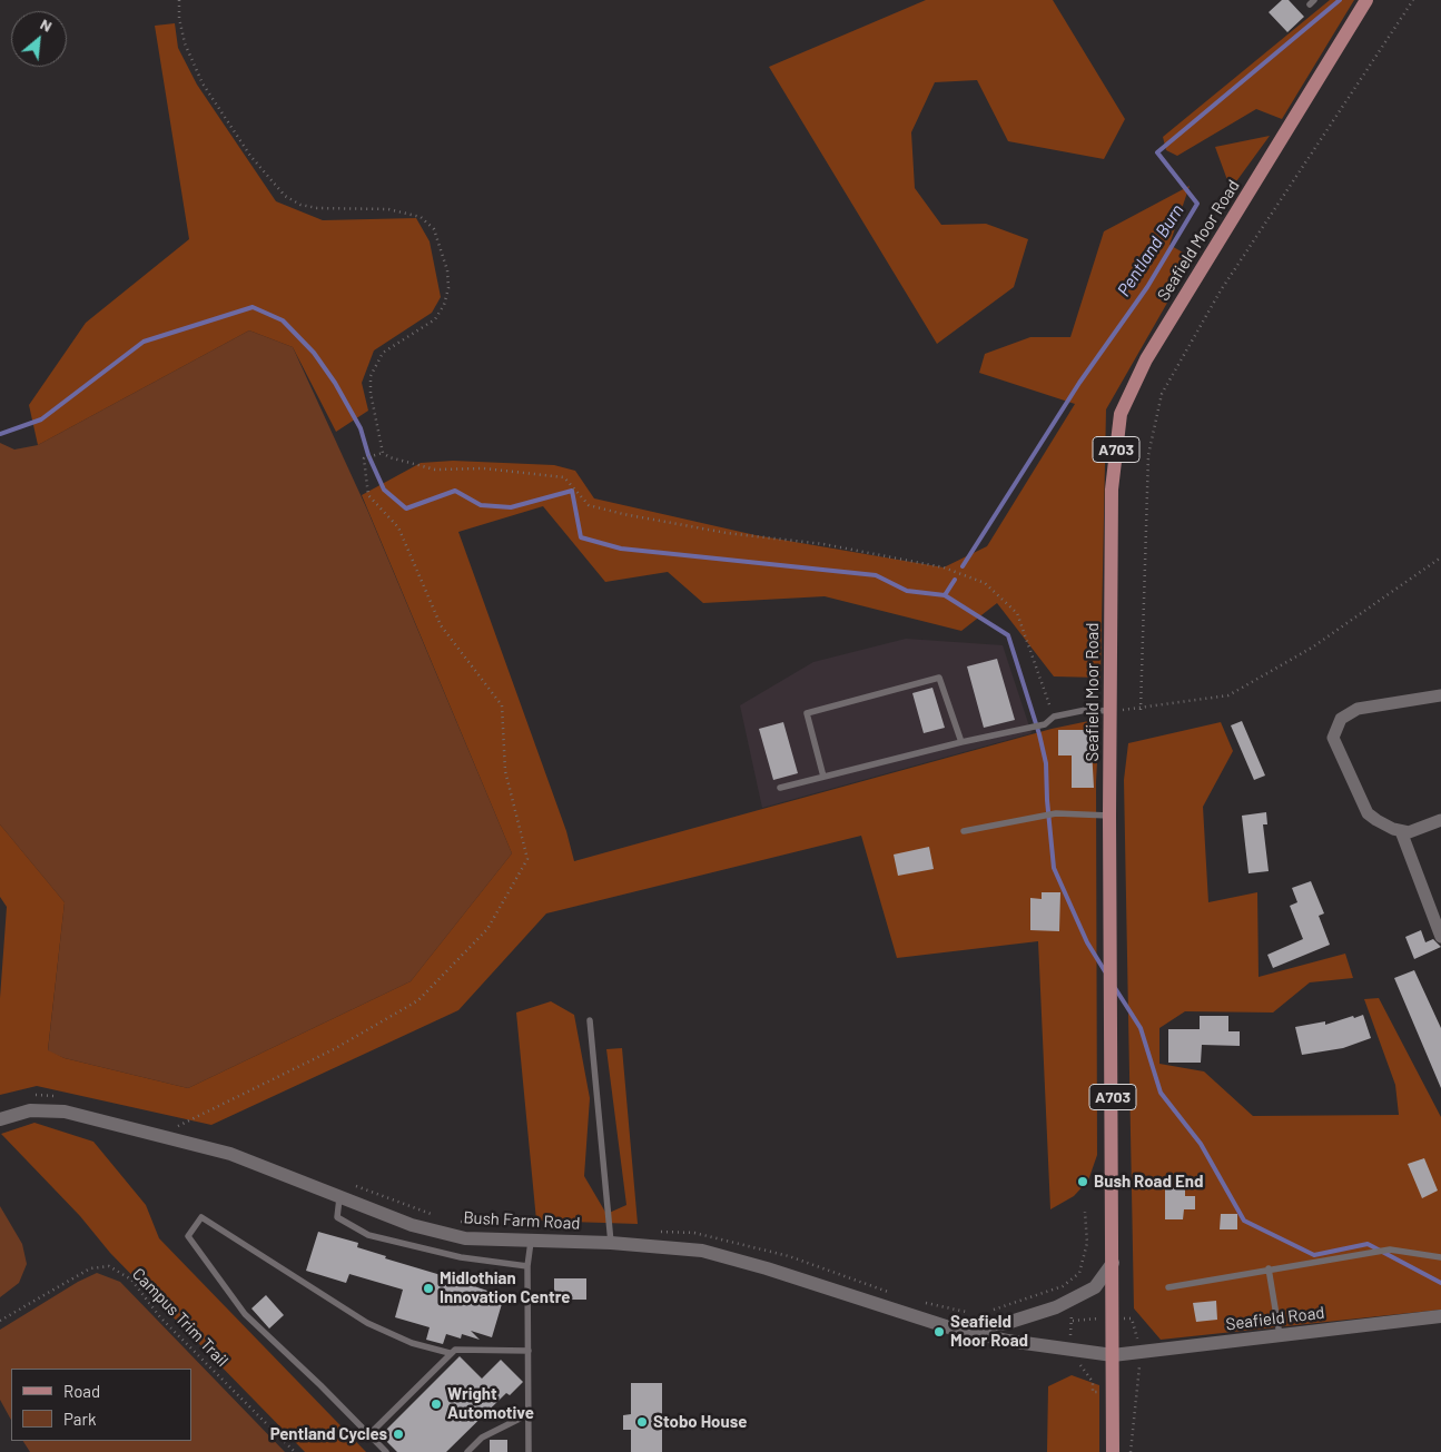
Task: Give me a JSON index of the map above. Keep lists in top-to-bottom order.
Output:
{
  "streets": {
    "main road": ["Seafield Moor Road", "A703"],
    "street": ["Bush Farm Road", "Seafield Road"],
    "path": ["Campus Trim Trail"]
  },
  "crossings": [
    ["Seafield Moor Road", "Bush Farm Road"],
    ["Seafield Moor Road", "Seafield Road"],
    ["Bush Farm Road", "Seafield Road"]
  ],
  "water": ["Pentland Burn"],
  "places": [
    "Bush Road End",
    "Midlothian Innovation Centre",
    "Seafield Moor Road",
    "Wright Automotive",
    "Stobo House",
    "Pentland Cycles"
  ],
  "legend": ["Road", "Park"],
  "north": "top right"
}
